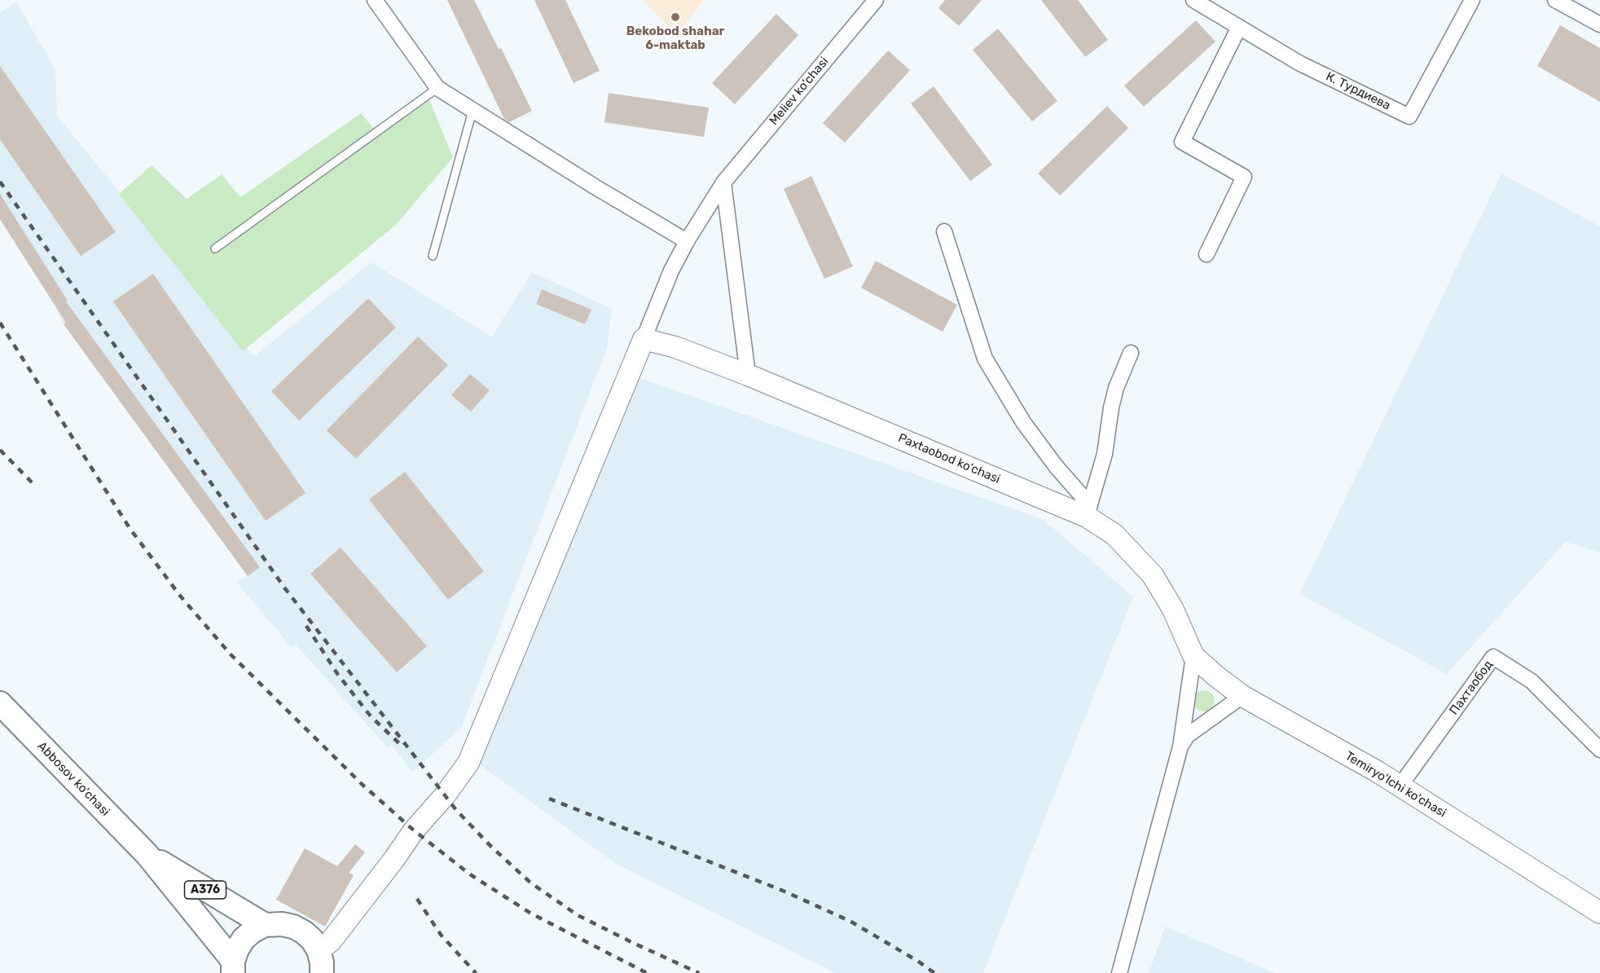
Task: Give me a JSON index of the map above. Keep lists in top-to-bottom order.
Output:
{
  "streets": {
    "main road": ["Abbosov ko'chasi", "A376"],
    "street": [
      "Meliev ko'chasi",
      "К. Турдиева",
      "Paxtaobod ko‘chasi",
      "Пахтаобод",
      "Temiryo'lchi ko'chasi"
    ]
  },
  "crossings": [
    ["Meliev ko'chasi", "Paxtaobod ko‘chasi"],
    ["Paxtaobod ko‘chasi", "Temiryo'lchi ko'chasi"],
    ["Пахтаобод", "Temiryo'lchi ko'chasi"]
  ],
  "places": ["Bekobod shahar 6-maktab"]
}
